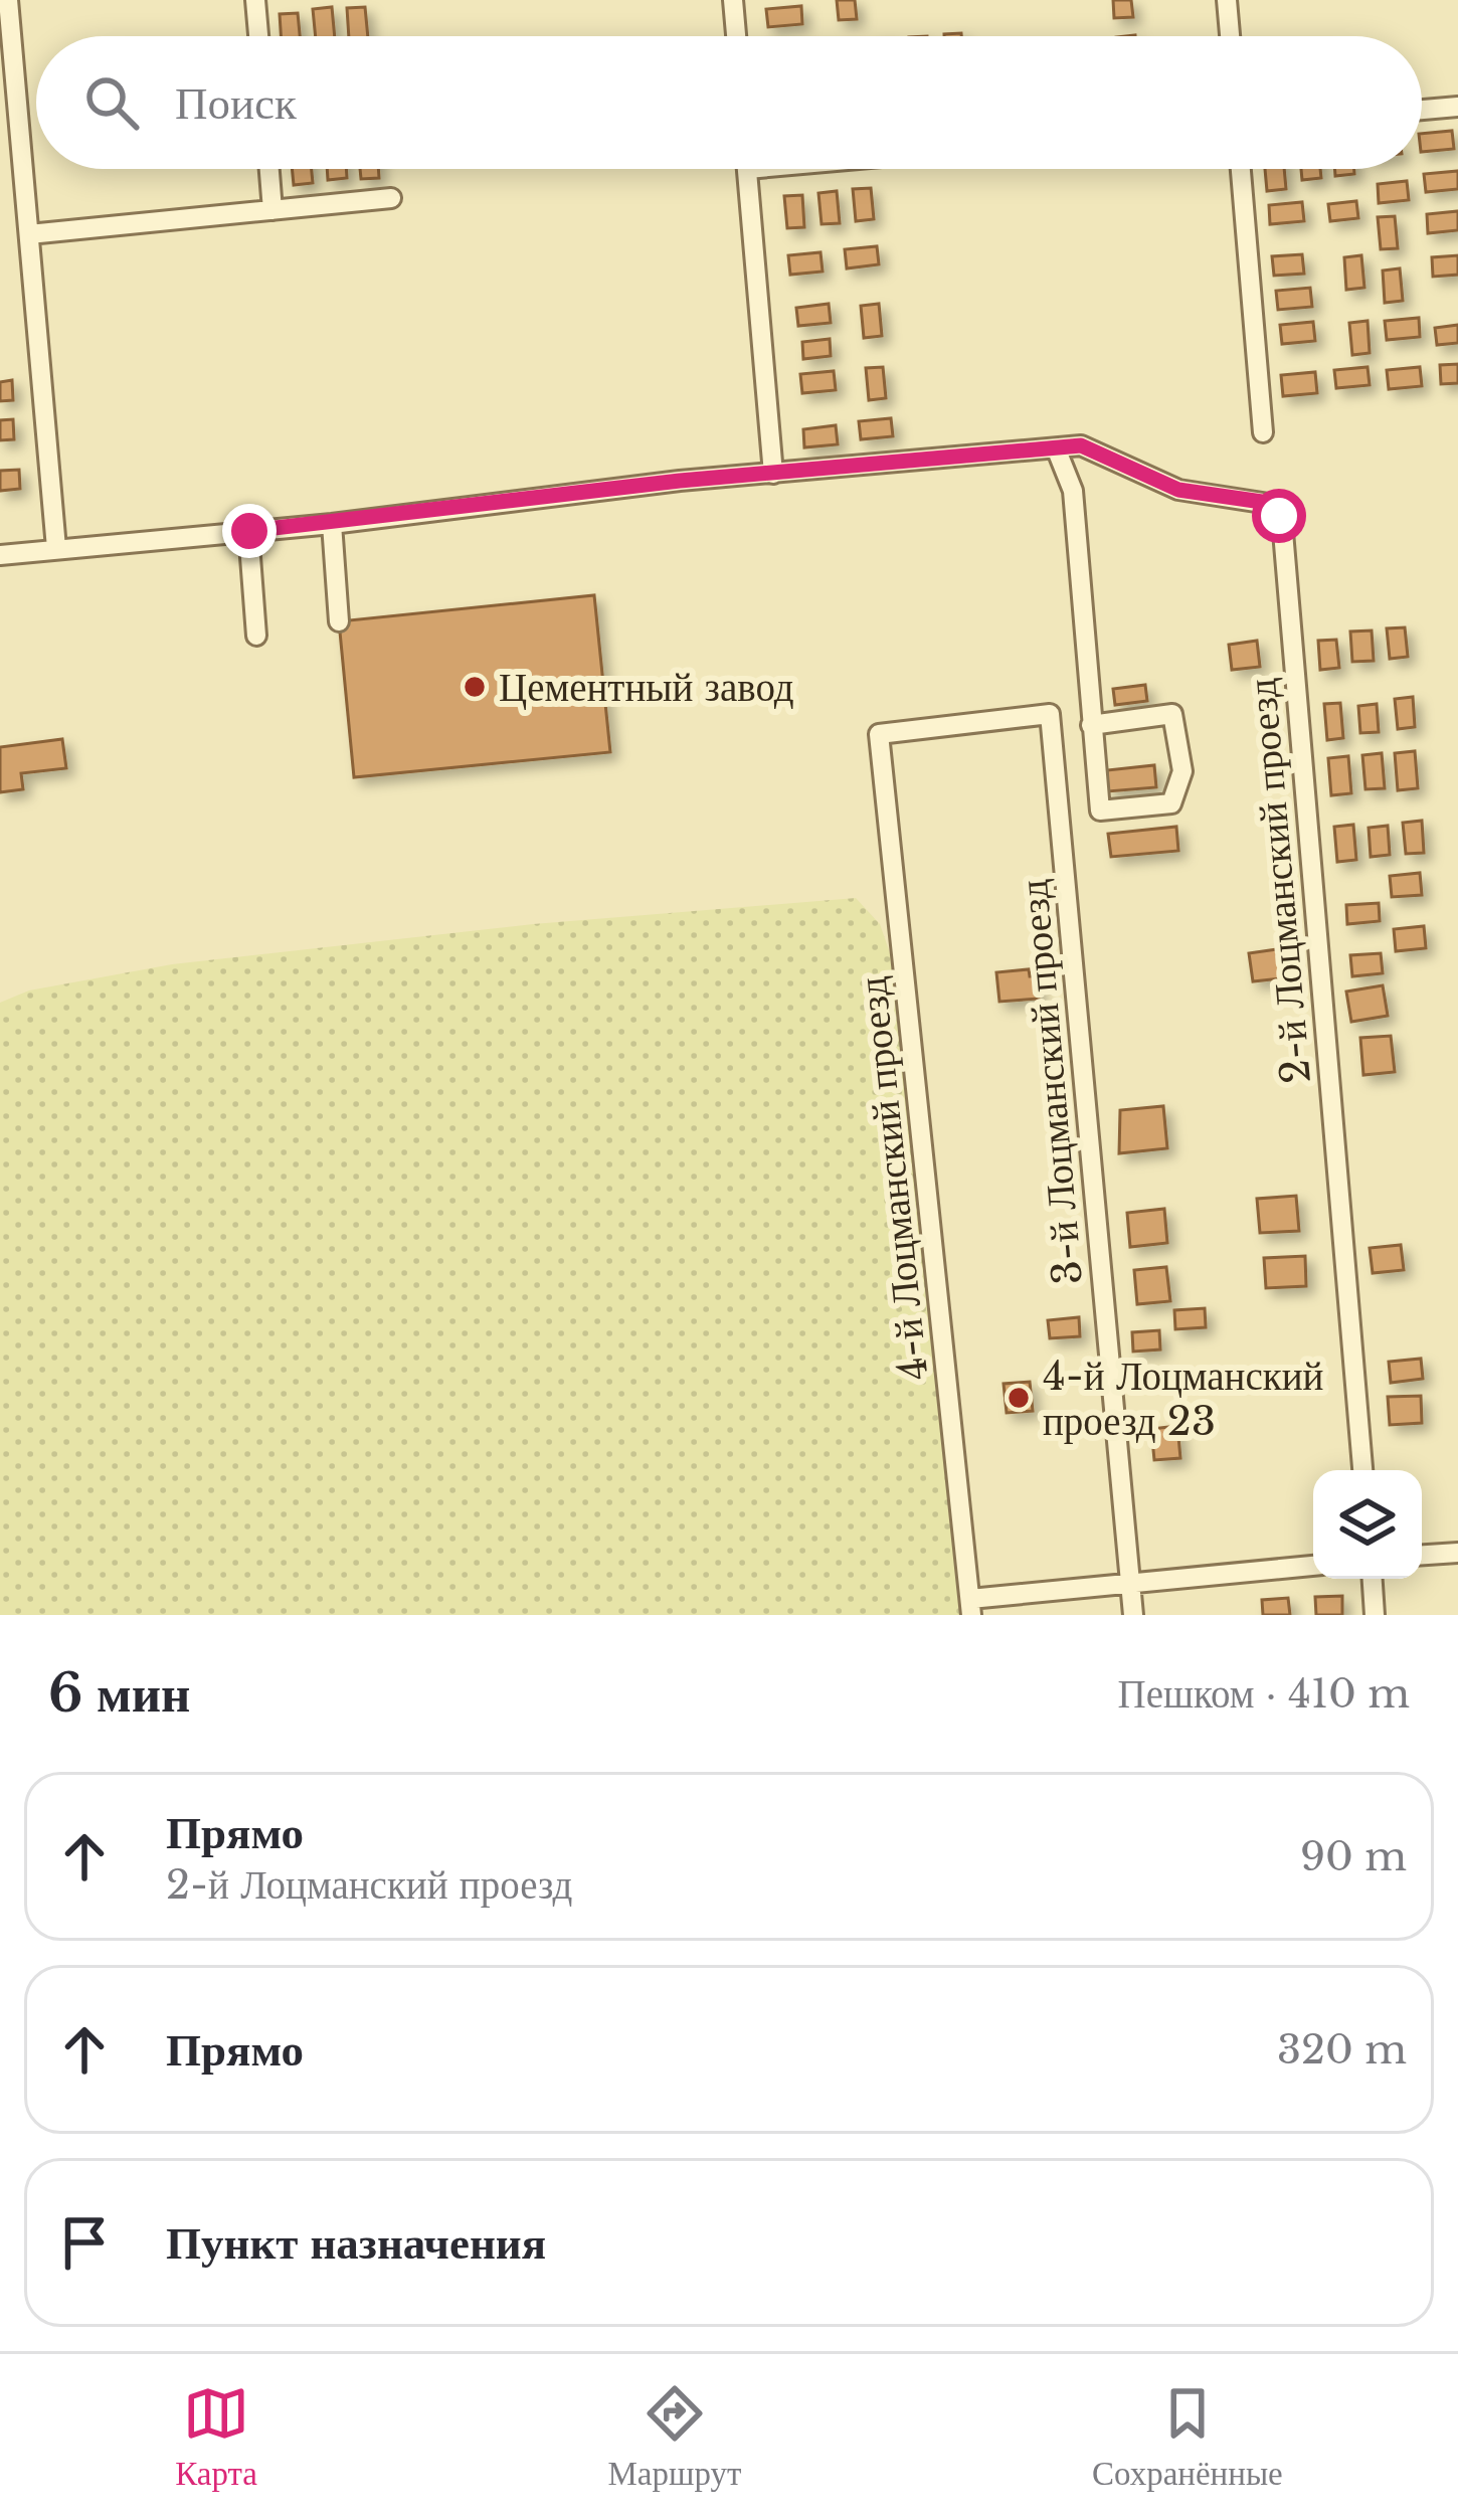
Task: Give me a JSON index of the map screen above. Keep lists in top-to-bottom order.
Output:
{
  "streets": {
    "street": ["2-й Лоцманский проезд", "3-й Лоцманский проезд", "4-й Лоцманский проезд"]
  },
  "crossings": [
    ["3-й Лоцманский проезд", "4-й Лоцманский проезд"]
  ],
  "places": ["Цементный завод", "4-й Лоцманский проезд 23"],
  "page": {
    "search": "Поиск",
    "heading": ["6 мин", "Пешком · 410 m"],
    "list": [
      ["Прямо", "2-й Лоцманский проезд", "90 m"],
      ["Прямо", "320 m"],
      "Пункт назначения"
    ],
    "nav": ["Карта", "Маршрут", "Сохранённые"]
  }
}
